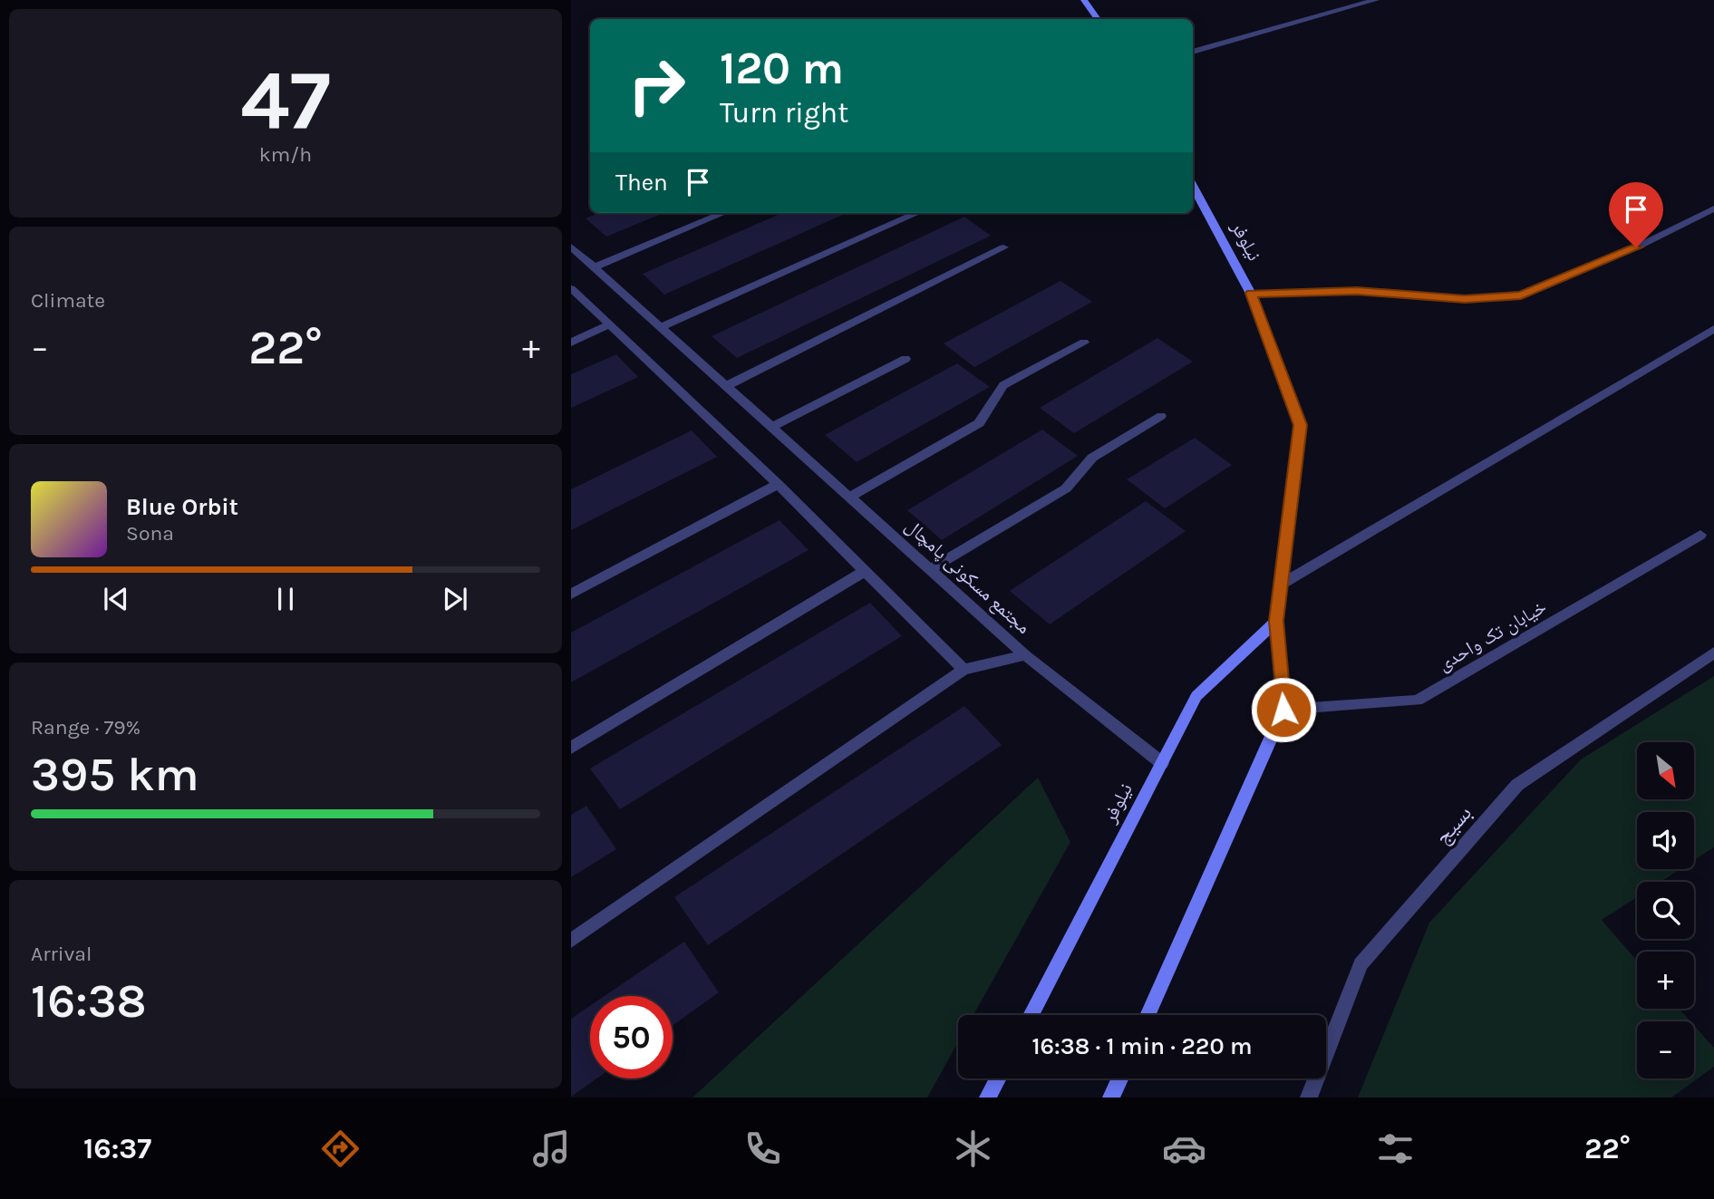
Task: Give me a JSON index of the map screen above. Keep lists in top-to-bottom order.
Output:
{
  "streets": {
    "main road": ["نیلوفر"],
    "street": ["مجتمع مسکونی پامچال", "خیابان تک واحدی", "بسیج"]
  },
  "crossings": [
    ["نیلوفر", "خیابان تک واحدی"]
  ],
  "north": "bottom right",
  "page": {
    "tile": [
      ["47", "km/h"],
      "Climate",
      ["Range · 79%", "395 km"],
      ["Arrival", "16:38"]
    ],
    "turn": ["120 m", "Turn right"],
    "then": "Then",
    "heat": ["−", "22°", "+"],
    "song": ["Blue Orbit", "Sona"],
    "map_buttons": ["+", "−"],
    "limit": "50",
    "trip": "16:38 · 1 min · 220 m",
    "tabs": ["16:37", "22°"]
  }
}
